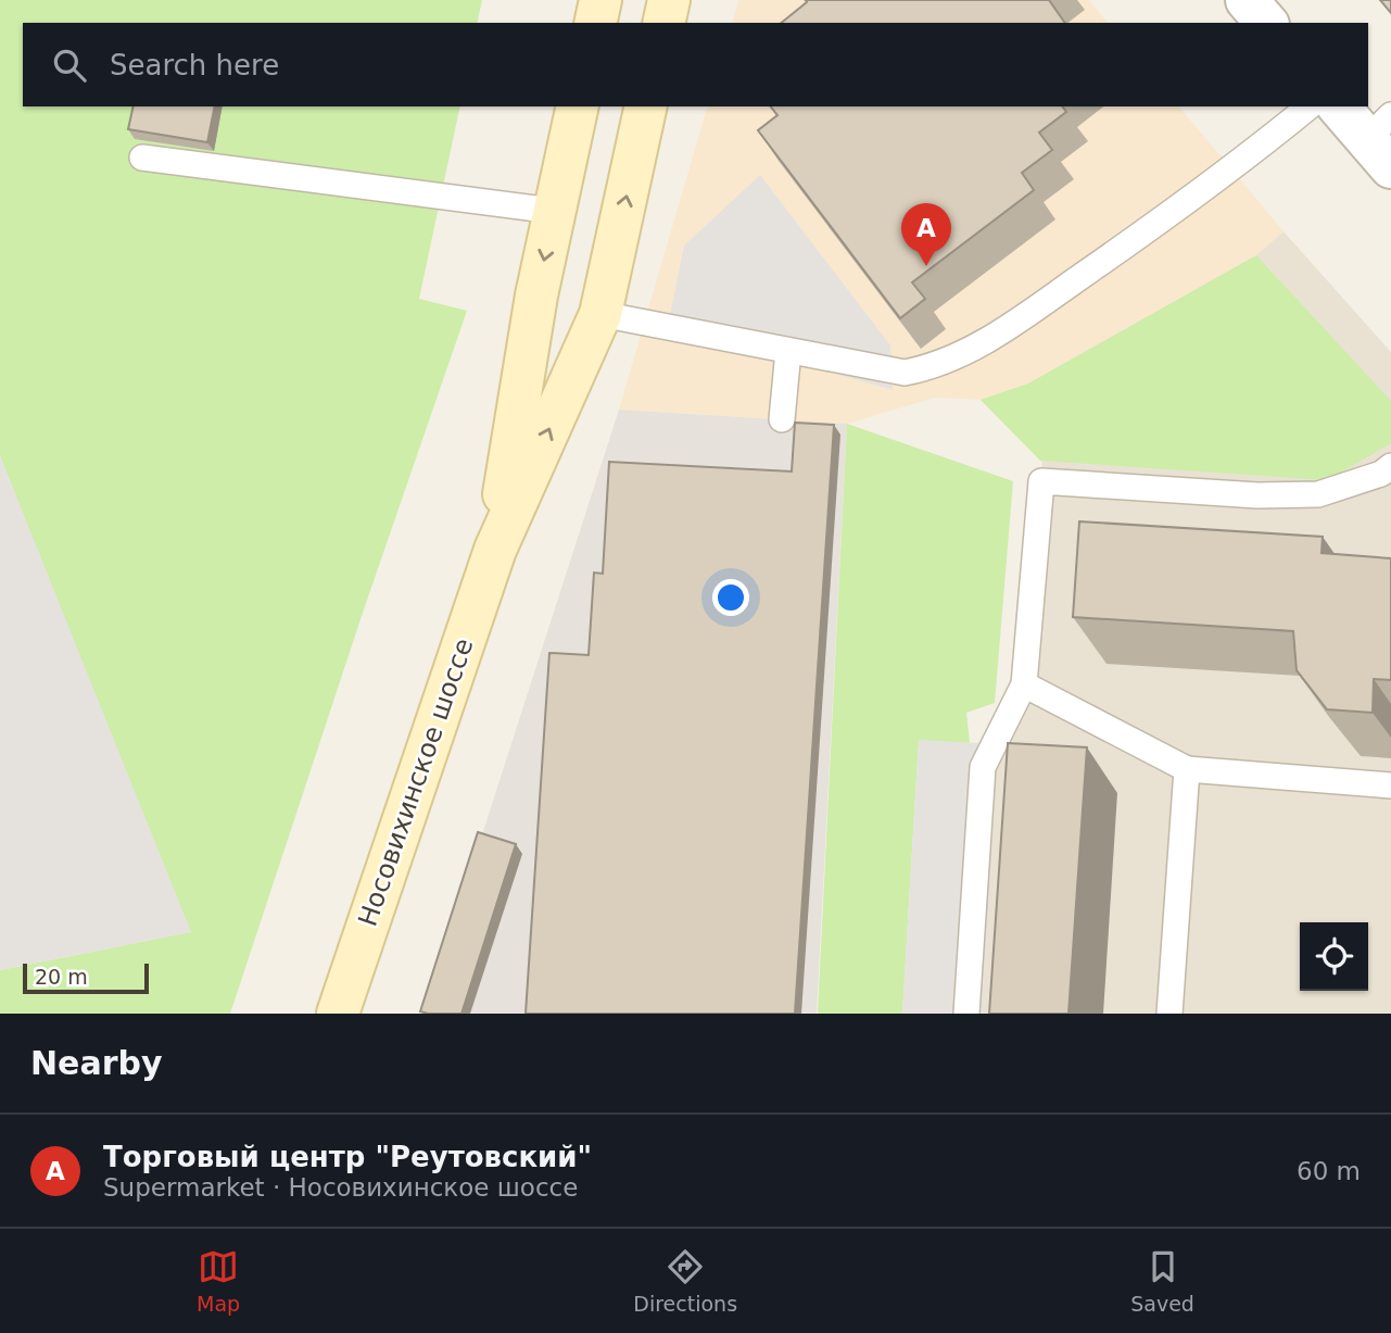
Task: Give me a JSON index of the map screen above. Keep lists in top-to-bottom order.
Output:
{
  "streets": {
    "main road": ["Носовихинское шоссе"]
  },
  "scale_bar": "20 m",
  "page": {
    "search": "Search here",
    "pins": "A",
    "scale": "20 m",
    "heading": "Nearby",
    "list": [
      {
        "mark": "A",
        "name": "Торговый центр \"Реутовский\"",
        "note": "Supermarket · Носовихинское шоссе",
        "value": "60 m"
      }
    ],
    "nav": ["Map", "Directions", "Saved"]
  }
}
